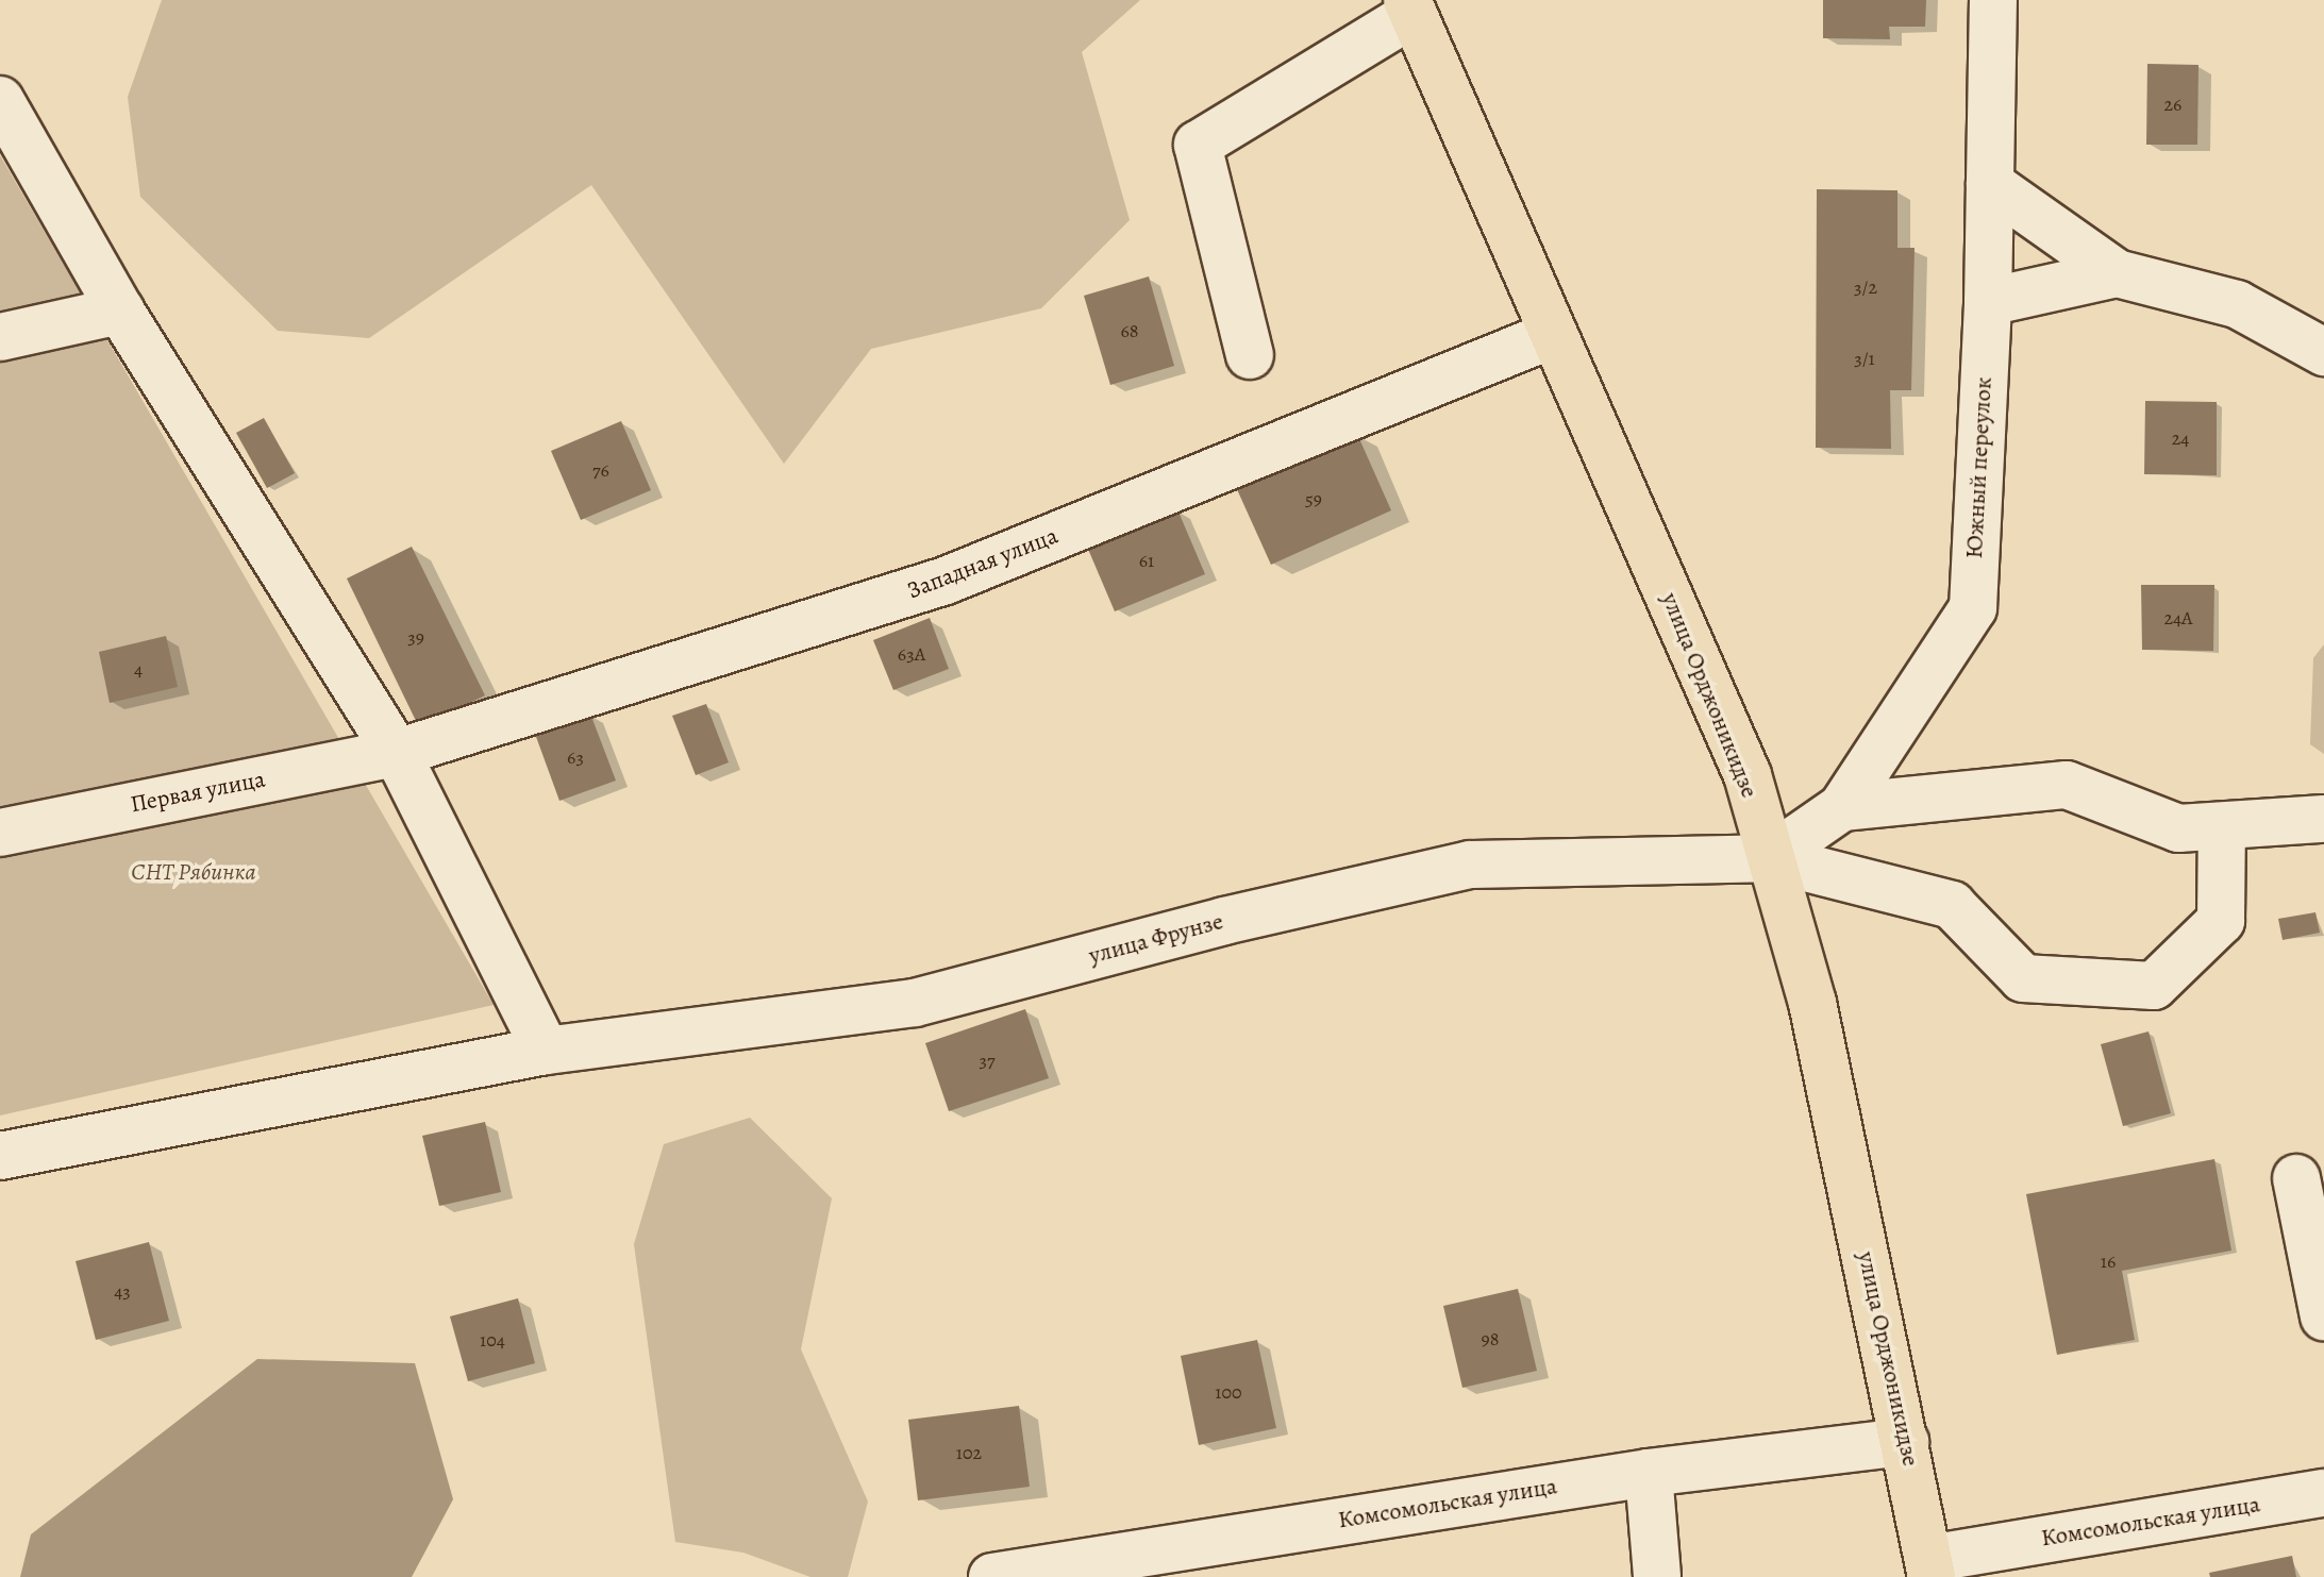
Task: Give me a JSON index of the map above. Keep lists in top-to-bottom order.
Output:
{
  "streets": {
    "main road": ["улица Орджоникидзе"],
    "street": [
      "Южный переулок",
      "Западная улица",
      "Первая улица",
      "улица Фрунзе",
      "Комсомольская улица"
    ]
  },
  "crossings": [
    ["Южный переулок", "улица Орджоникидзе"],
    ["Южный переулок", "улица Фрунзе"],
    ["Западная улица", "улица Орджоникидзе"],
    ["Западная улица", "Первая улица"],
    ["улица Орджоникидзе", "улица Фрунзе"],
    ["улица Орджоникидзе", "Комсомольская улица"]
  ],
  "parks": ["СНТ Рябинка"],
  "house_numbers": [
    "26",
    "3/2",
    "68",
    "3/1",
    "24",
    "76",
    "59",
    "61",
    "24А",
    "39",
    "63А",
    "4",
    "63",
    "37",
    "16",
    "43",
    "98",
    "104",
    "100",
    "102"
  ]
}
